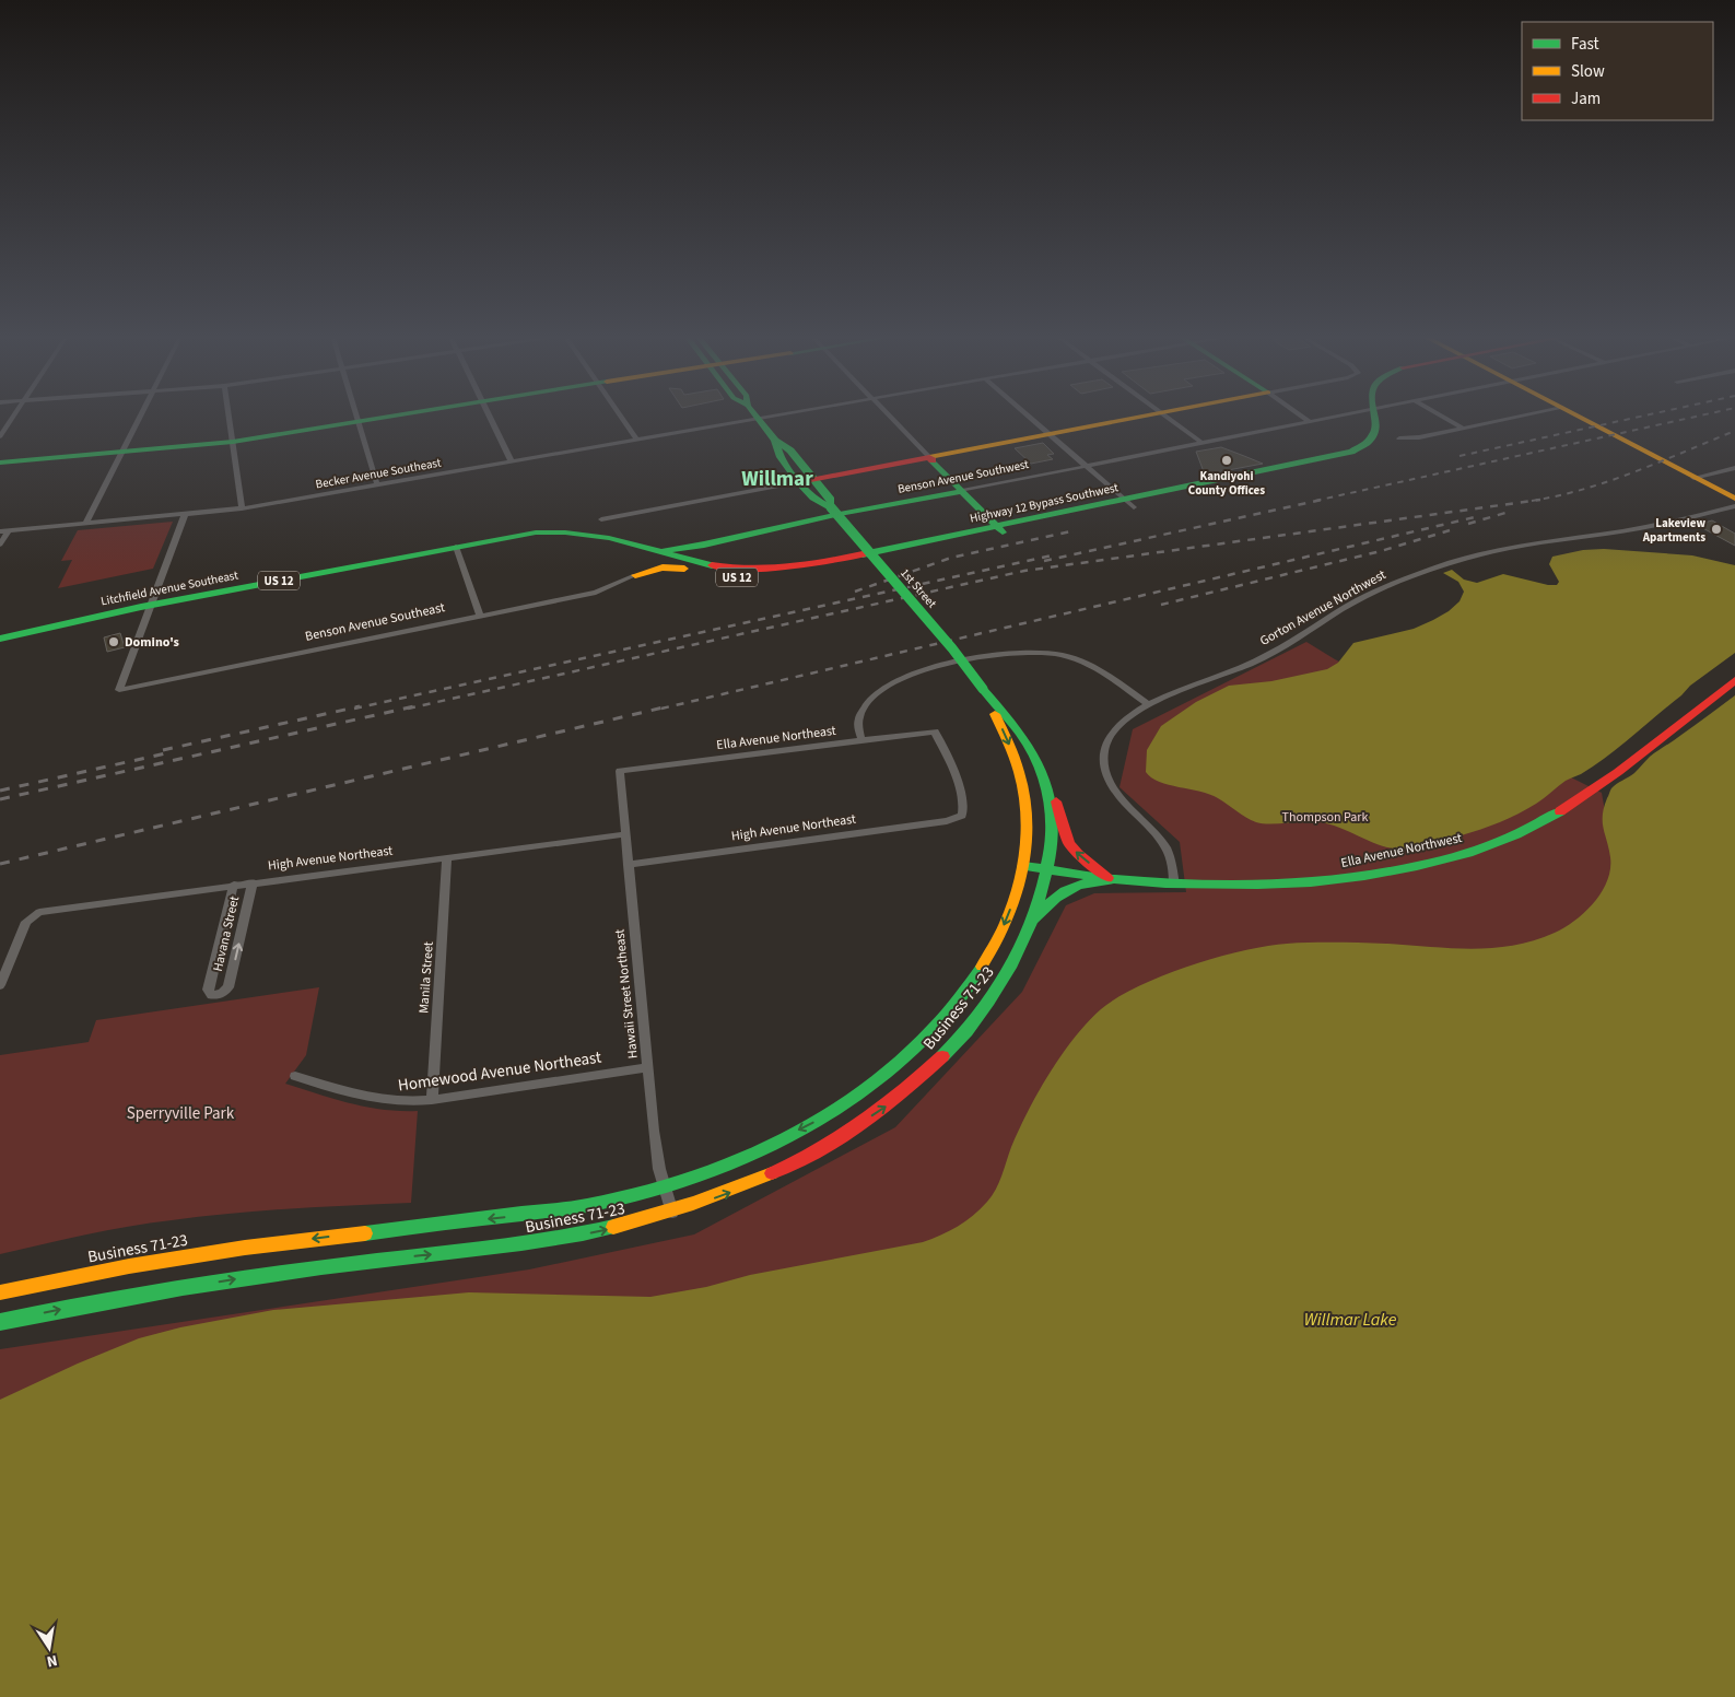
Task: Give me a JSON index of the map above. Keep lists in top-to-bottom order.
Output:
{
  "streets": {
    "main road": [
      "Benson Avenue Southwest",
      "Highway 12 Bypass Southwest",
      "US 12",
      "Litchfield Avenue Southeast",
      "1st Street",
      "Ella Avenue Northwest",
      "Business 71-23"
    ],
    "street": [
      "Becker Avenue Southeast",
      "Gorton Avenue Northwest",
      "Benson Avenue Southeast",
      "Ella Avenue Northeast",
      "High Avenue Northeast",
      "Havana Street",
      "Manila Street",
      "Hawaii Street Northeast",
      "Homewood Avenue Northeast"
    ]
  },
  "crossings": [
    ["Benson Avenue Southwest", "1st Street"],
    ["Highway 12 Bypass Southwest", "US 12"],
    ["US 12", "Litchfield Avenue Southeast"],
    ["Litchfield Avenue Southeast", "Benson Avenue Southeast"],
    ["1st Street", "Business 71-23"],
    ["Gorton Avenue Northwest", "Ella Avenue Northwest"],
    ["Ella Avenue Northeast", "High Avenue Northeast"],
    ["Ella Avenue Northeast", "Hawaii Street Northeast"],
    ["High Avenue Northeast", "Havana Street"],
    ["High Avenue Northeast", "Manila Street"],
    ["High Avenue Northeast", "Hawaii Street Northeast"],
    ["Ella Avenue Northwest", "Business 71-23"],
    ["Manila Street", "Homewood Avenue Northeast"],
    ["Hawaii Street Northeast", "Business 71-23"],
    ["Hawaii Street Northeast", "Homewood Avenue Northeast"]
  ],
  "districts": ["Willmar"],
  "water": ["Willmar Lake"],
  "parks": ["Thompson Park", "Sperryville Park"],
  "places": ["Kandiyohi County Offices", "Lakeview Apartments", "Domino's"],
  "legend": ["Fast", "Slow", "Jam"],
  "north": "bottom"
}
